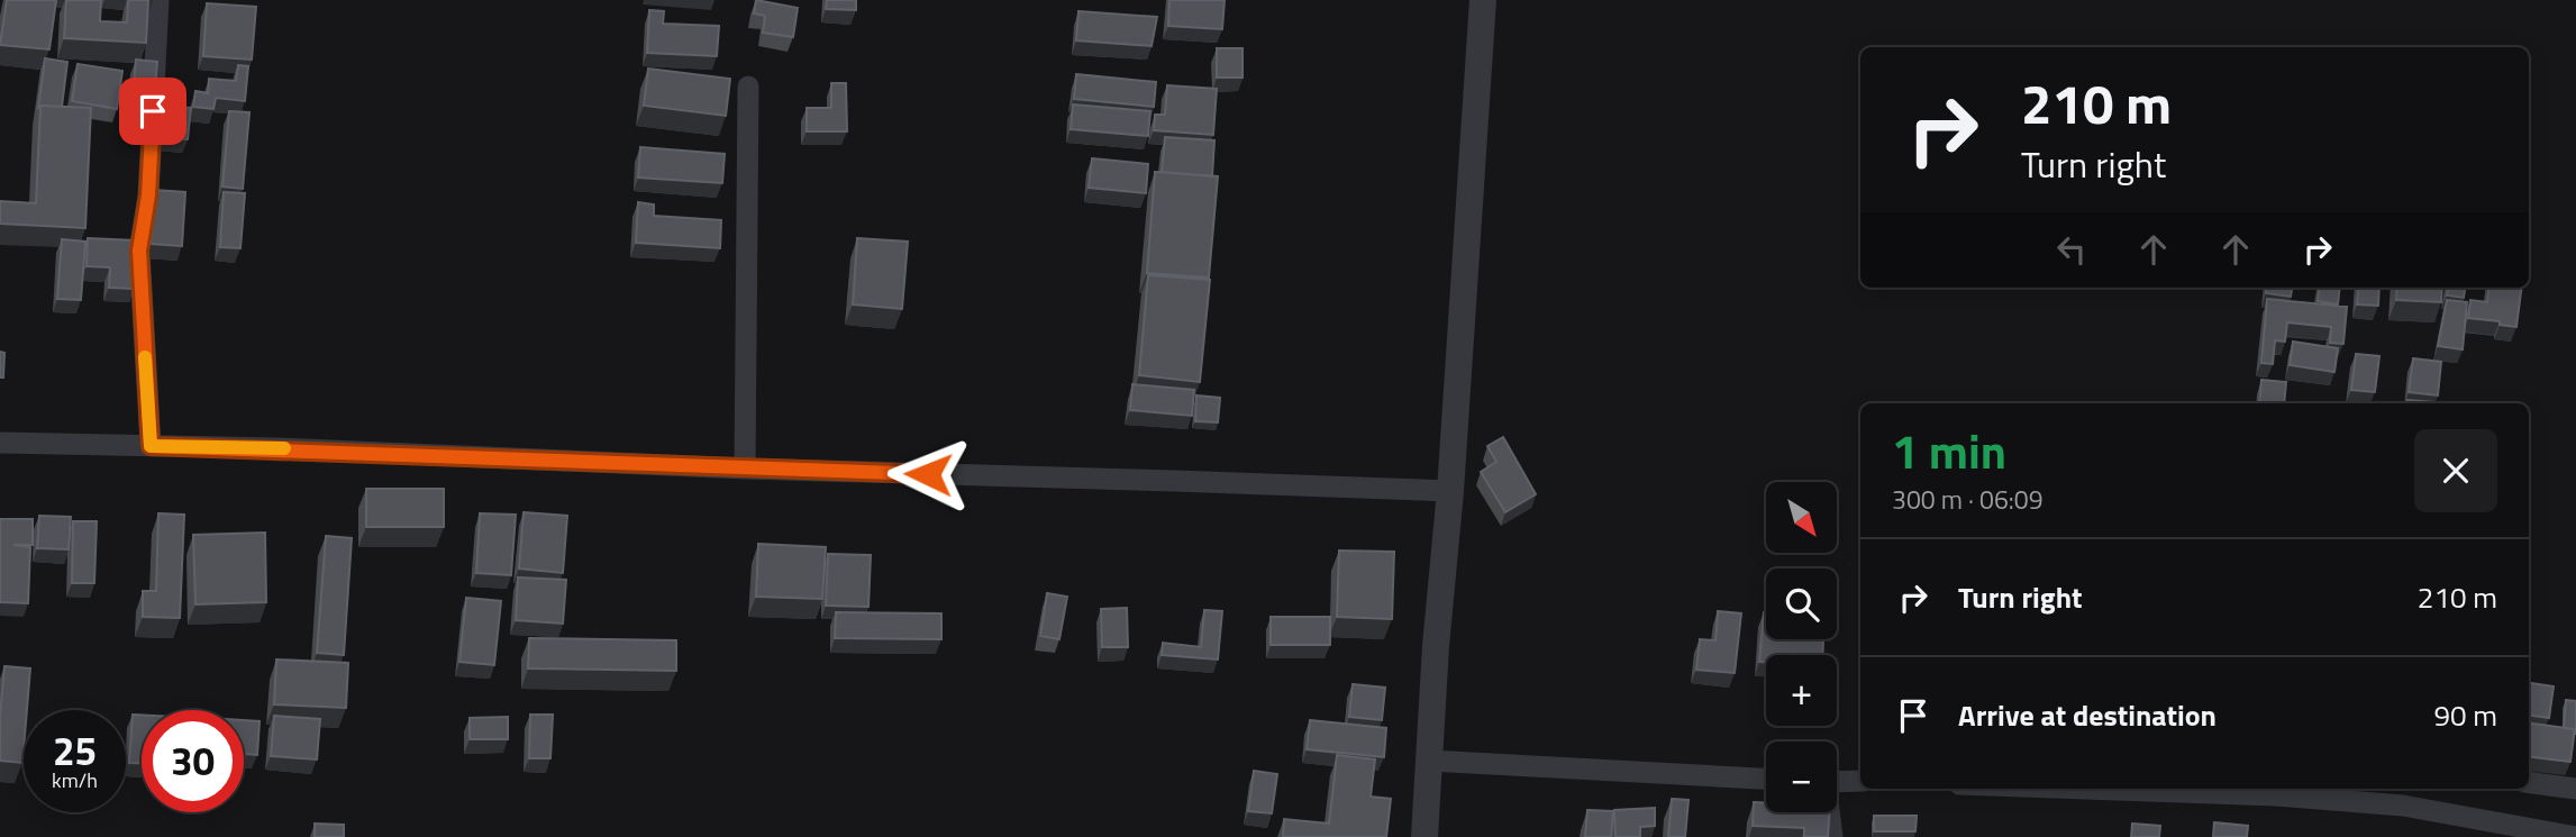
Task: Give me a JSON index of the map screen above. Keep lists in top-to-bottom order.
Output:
{
  "north": "bottom right",
  "page": {
    "turn": ["210 m", "Turn right"],
    "heading": ["1 min", "300 m · 06:09"],
    "map_buttons": ["+", "−"],
    "list": [
      {
        "name": "Turn right",
        "value": "210 m"
      },
      {
        "name": "Arrive at destination",
        "value": "90 m"
      }
    ],
    "speed": "25 km/h",
    "limit": "30"
  }
}
